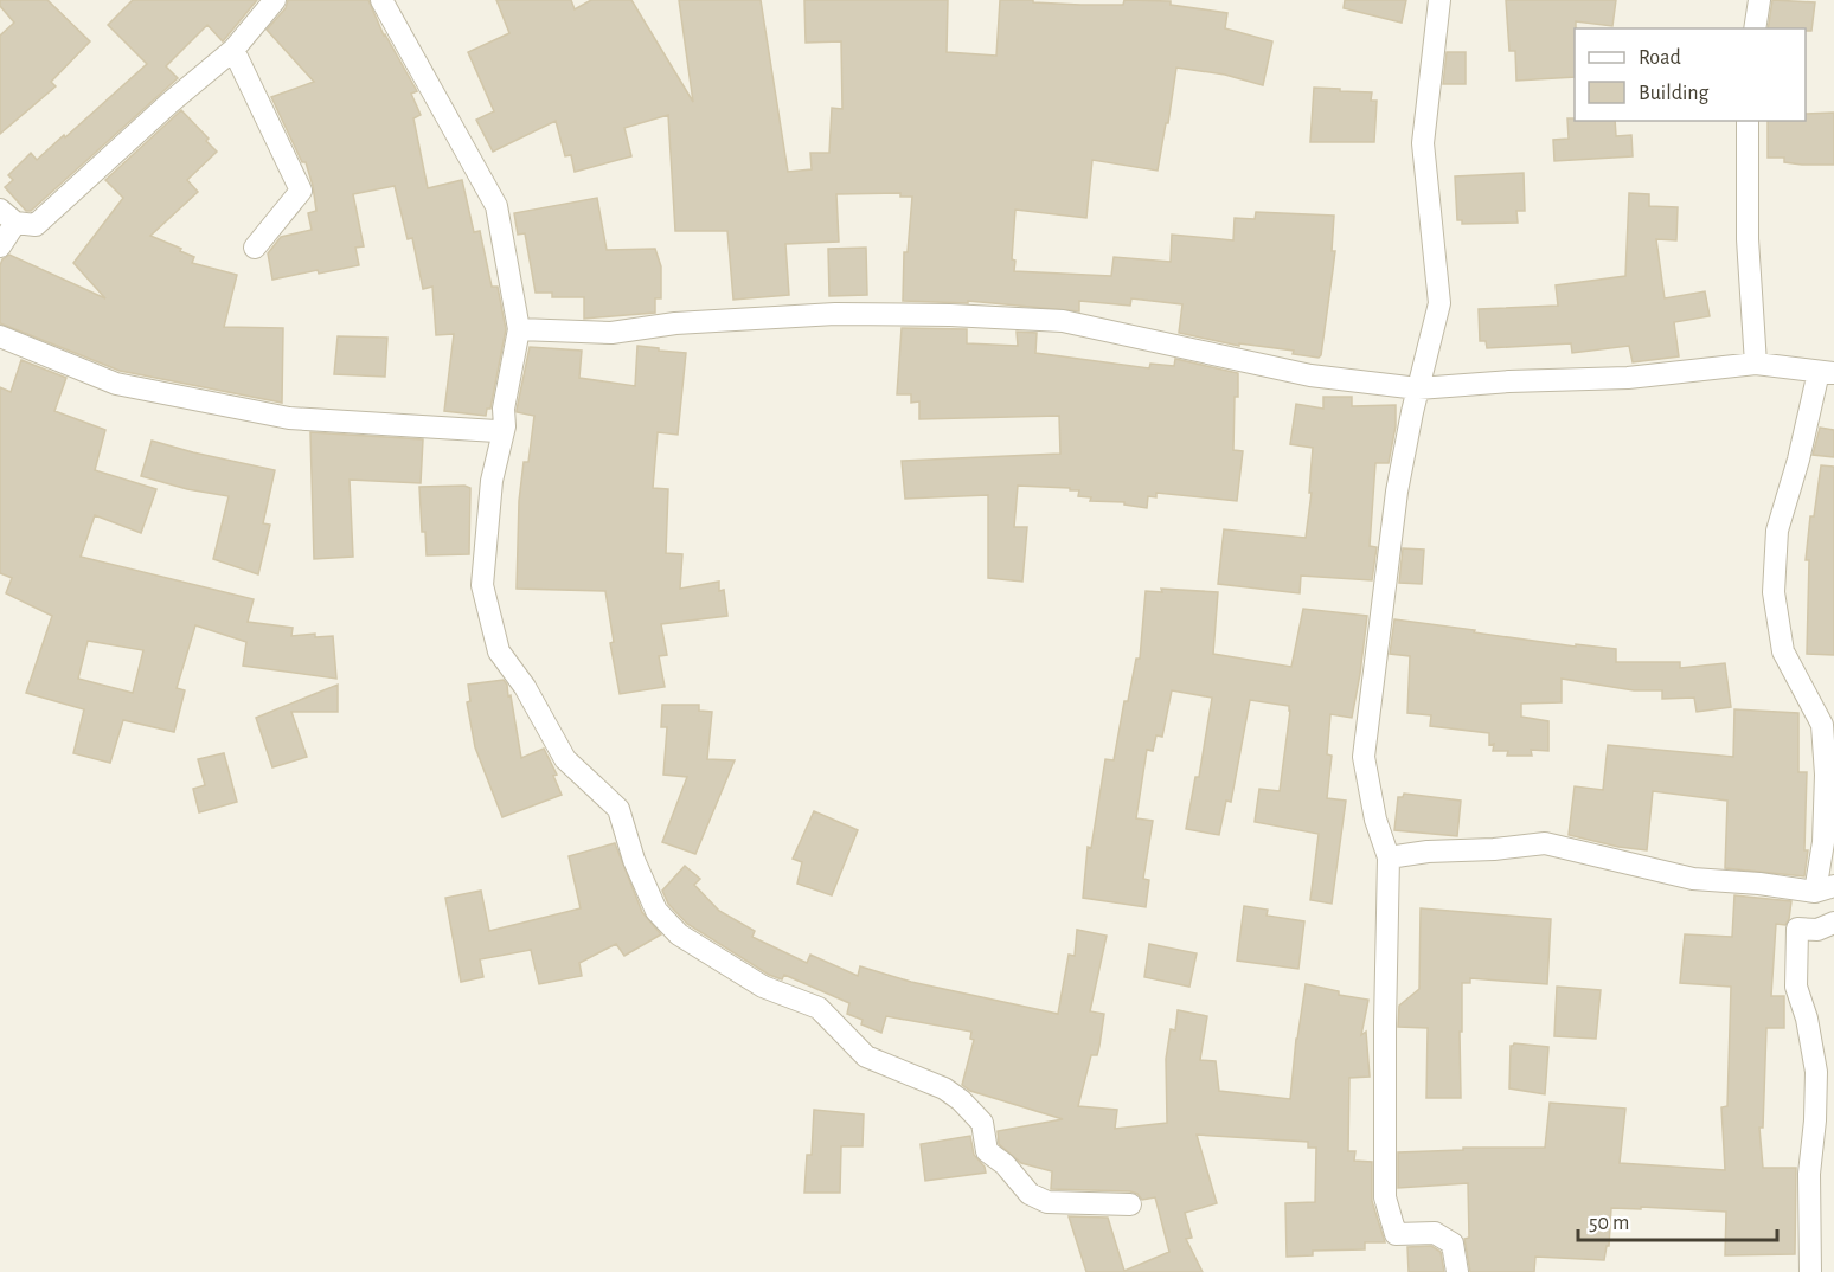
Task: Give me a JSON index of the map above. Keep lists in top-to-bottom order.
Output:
{
  "legend": ["Road", "Building"],
  "scale_bar": "50 m"
}
